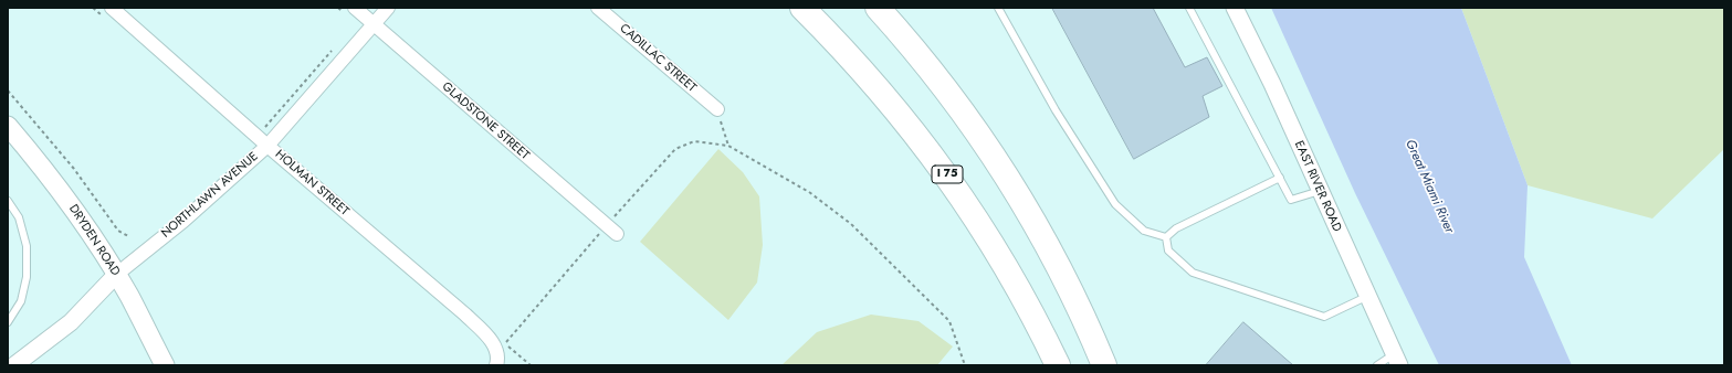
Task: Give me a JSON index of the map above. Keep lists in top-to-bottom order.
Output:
{
  "streets": {
    "highway": ["I 75"],
    "main road": ["DRYDEN ROAD"],
    "street": [
      "CADILLAC STREET",
      "GLADSTONE STREET",
      "HOLMAN STREET",
      "EAST RIVER ROAD",
      "NORTHLAWN AVENUE"
    ]
  },
  "crossings": [
    ["GLADSTONE STREET", "NORTHLAWN AVENUE"],
    ["HOLMAN STREET", "NORTHLAWN AVENUE"],
    ["NORTHLAWN AVENUE", "DRYDEN ROAD"]
  ],
  "water": ["Great Miami River"]
}
